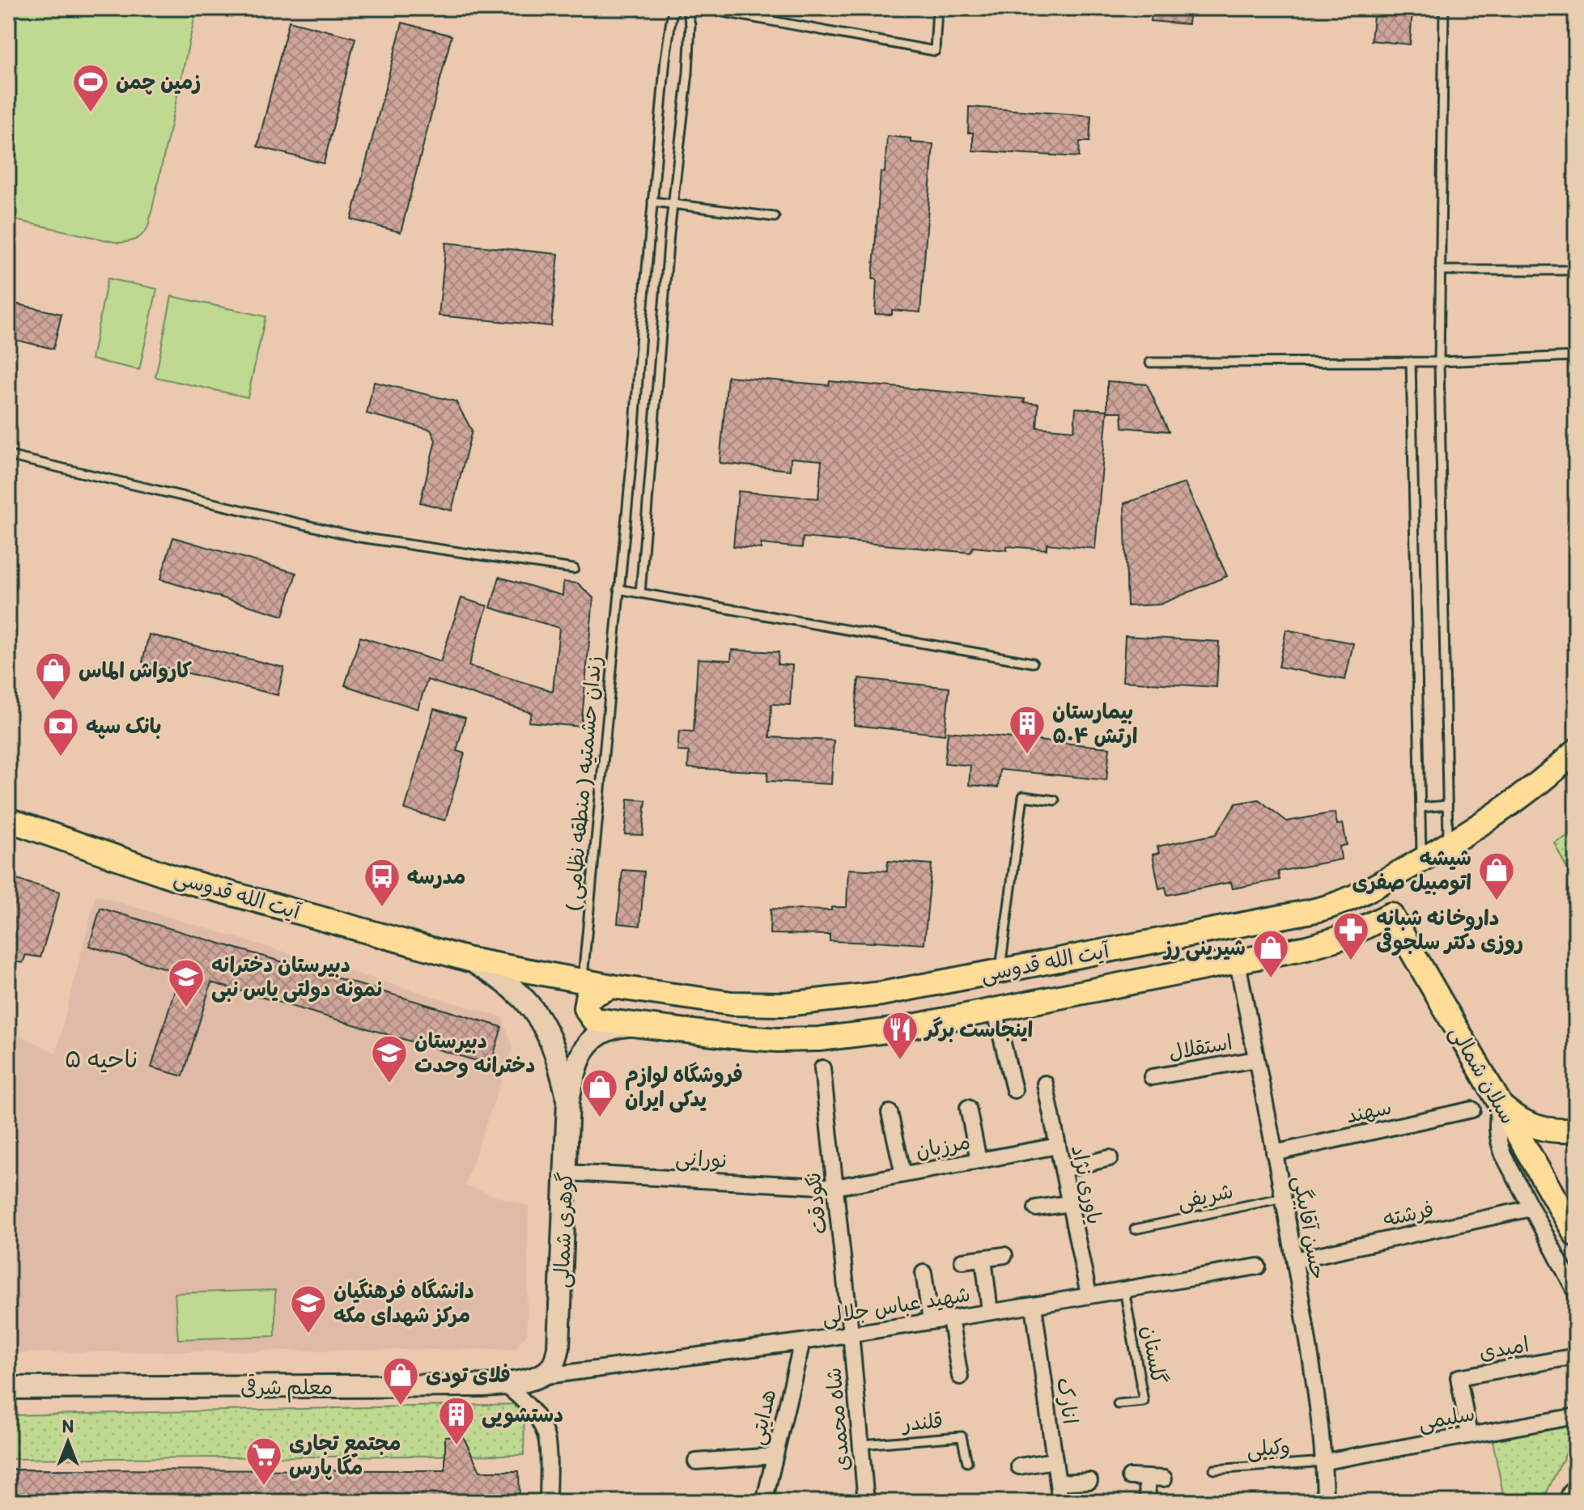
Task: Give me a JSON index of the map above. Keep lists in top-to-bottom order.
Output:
{
  "streets": {
    "main road": [
      "آیت الله قدوسی",
      "سبلان شمالی",
      "گوهری شمالی",
      "معلم شرقی"
    ],
    "street": [
      "استقلال",
      "سهند",
      "مرزبان",
      "نورانی",
      "یاوری نژاد",
      "نکودقت",
      "فرشته",
      "حسن آقابیگی",
      "شهید عباس جلالی",
      "امیدی",
      "انارک",
      "هدایتی",
      "سلیمی",
      "شاه محمدی"
    ],
    "lane": [
      "زندان حشمتیه ( منطقه نظامی )",
      "شریفی",
      "گلستان",
      "قلندر",
      "وکیلی"
    ]
  },
  "crossings": [
    ["زندان حشمتیه ( منطقه نظامی )", "آیت الله قدوسی"],
    ["آیت الله قدوسی", "گوهری شمالی"],
    ["استقلال", "حسن آقابیگی"],
    ["سبلان شمالی", "حسن آقابیگی"],
    ["سهند", "حسن آقابیگی"],
    ["مرزبان", "نورانی"],
    ["مرزبان", "یاوری نژاد"],
    ["مرزبان", "نکودقت"],
    ["نورانی", "نکودقت"],
    ["نورانی", "گوهری شمالی"],
    ["یاوری نژاد", "شهید عباس جلالی"],
    ["شریفی", "حسن آقابیگی"],
    ["نکودقت", "شهید عباس جلالی"],
    ["نکودقت", "شاه محمدی"],
    ["فرشته", "حسن آقابیگی"],
    ["حسن آقابیگی", "سلیمی"],
    ["حسن آقابیگی", "وکیلی"],
    ["گوهری شمالی", "شهید عباس جلالی"],
    ["گوهری شمالی", "معلم شرقی"],
    ["شهید عباس جلالی", "گلستان"],
    ["شهید عباس جلالی", "معلم شرقی"],
    ["شهید عباس جلالی", "انارک"],
    ["شهید عباس جلالی", "هدایتی"],
    ["شهید عباس جلالی", "شاه محمدی"],
    ["امیدی", "سلیمی"],
    ["سلیمی", "وکیلی"],
    ["شاه محمدی", "قلندر"]
  ],
  "districts": ["ناحیه ۵"],
  "places": {
    "sports": ["زمین چمن"],
    "shop": [
      "کارواش الماس",
      "شیشه اتومبیل صفری",
      "شیرینی رز",
      "فروشگاه لوازم یدکی ایران",
      "فلای تودی"
    ],
    "building": ["بیمارستان ۵۰۴ ارتش", "دستشویی"],
    "bank": ["بانک سپه"],
    "bus stop": ["مدرسه"],
    "pharmacy": ["داروخانه شبانه روزی دکتر سلجوقی"],
    "school or university": ["دبیرستان دخترانه نمونه دولتی یاس نبی", "دبیرستان دخترانه وحدت", "دانشگاه فرهنگیان مرکز شهدای مکه"],
    "restaurant": ["اینجاست برگر"],
    "supermarket": ["مجتمع تجاری مگا پارس"]
  },
  "north": "top"
}
